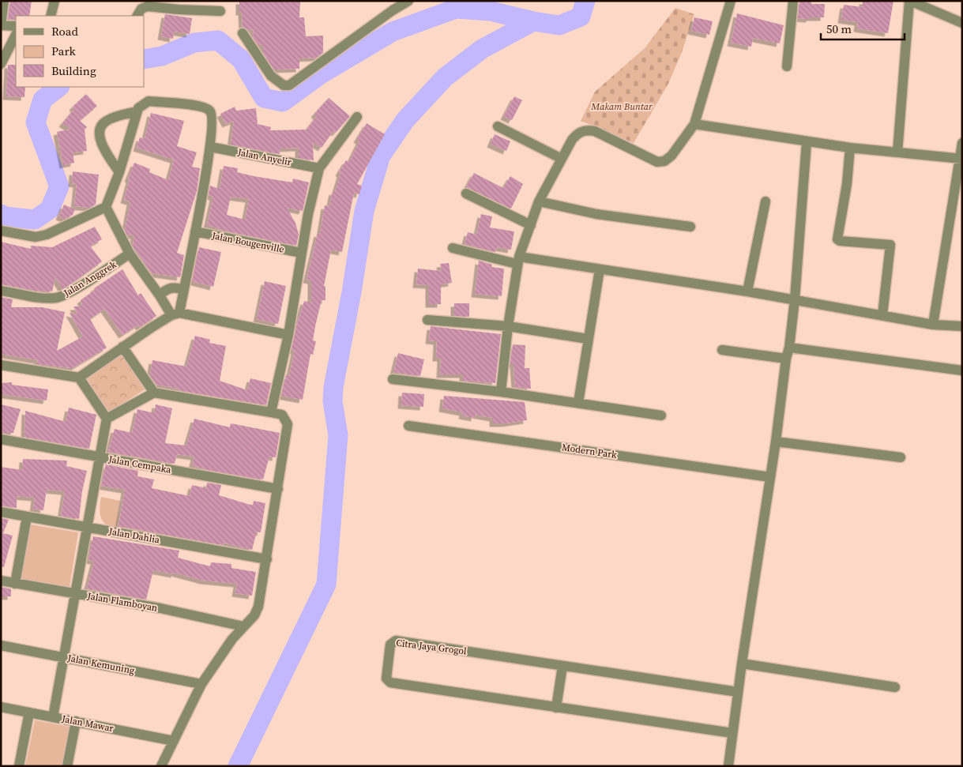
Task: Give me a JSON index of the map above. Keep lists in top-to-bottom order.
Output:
{
  "streets": {
    "street": [
      "Jalan Anyelir",
      "Jalan Bougenville",
      "Jalan Anggrek",
      "Modern Park",
      "Jalan Cempaka",
      "Jalan Dahlia",
      "Jalan Flamboyan",
      "Citra Jaya Grogol",
      "Jalan Kemuning",
      "Jalan Mawar"
    ]
  },
  "parks": ["Makam Buntar"],
  "legend": ["Road", "Park", "Building"],
  "scale_bar": "50 m"
}
